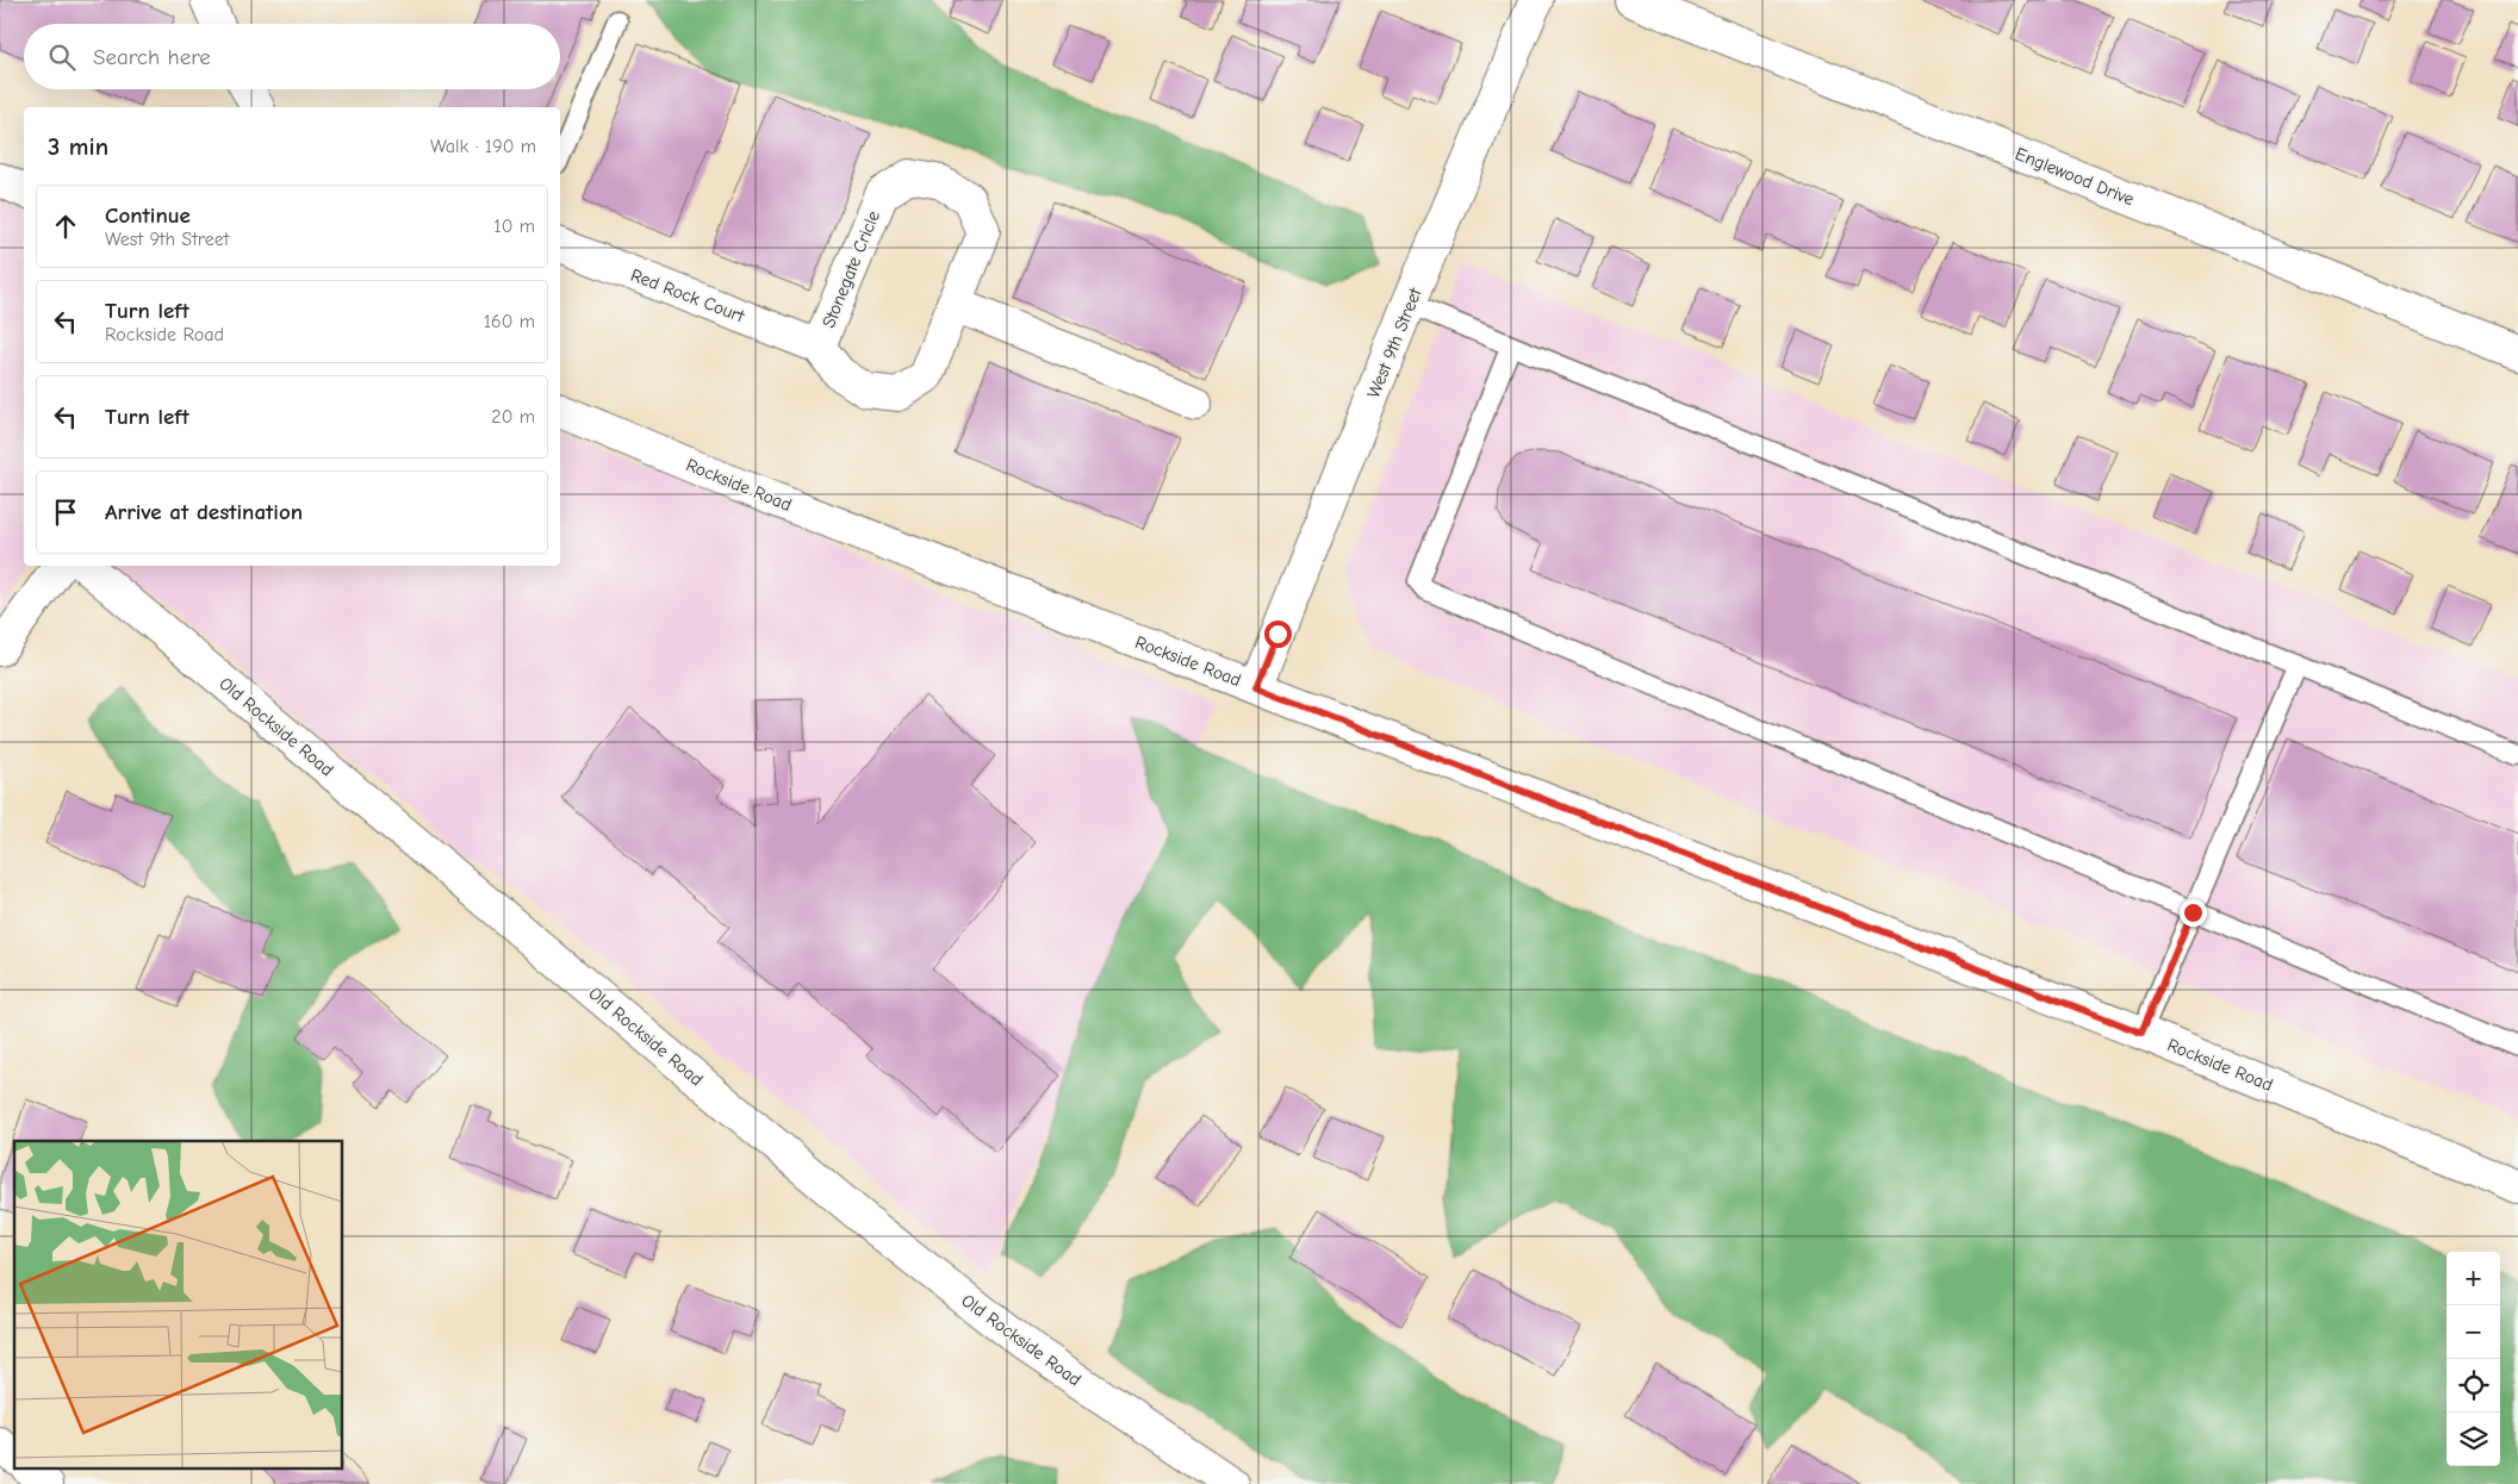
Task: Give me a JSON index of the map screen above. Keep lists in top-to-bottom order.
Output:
{
  "streets": {
    "street": [
      "Englewood Drive",
      "Stonegate Cricle",
      "Red Rock Court",
      "West 9th Street",
      "Rockside Road",
      "Old Rockside Road"
    ]
  },
  "crossings": [
    ["Stonegate Cricle", "Red Rock Court"],
    ["West 9th Street", "Rockside Road"]
  ],
  "page": {
    "search": "Search here",
    "heading": ["3 min", "Walk · 190 m"],
    "list": [
      ["Continue", "West 9th Street", "10 m"],
      ["Turn left", "Rockside Road", "160 m"],
      ["Turn left", "20 m"],
      "Arrive at destination"
    ],
    "map_buttons": ["+", "−"]
  }
}
